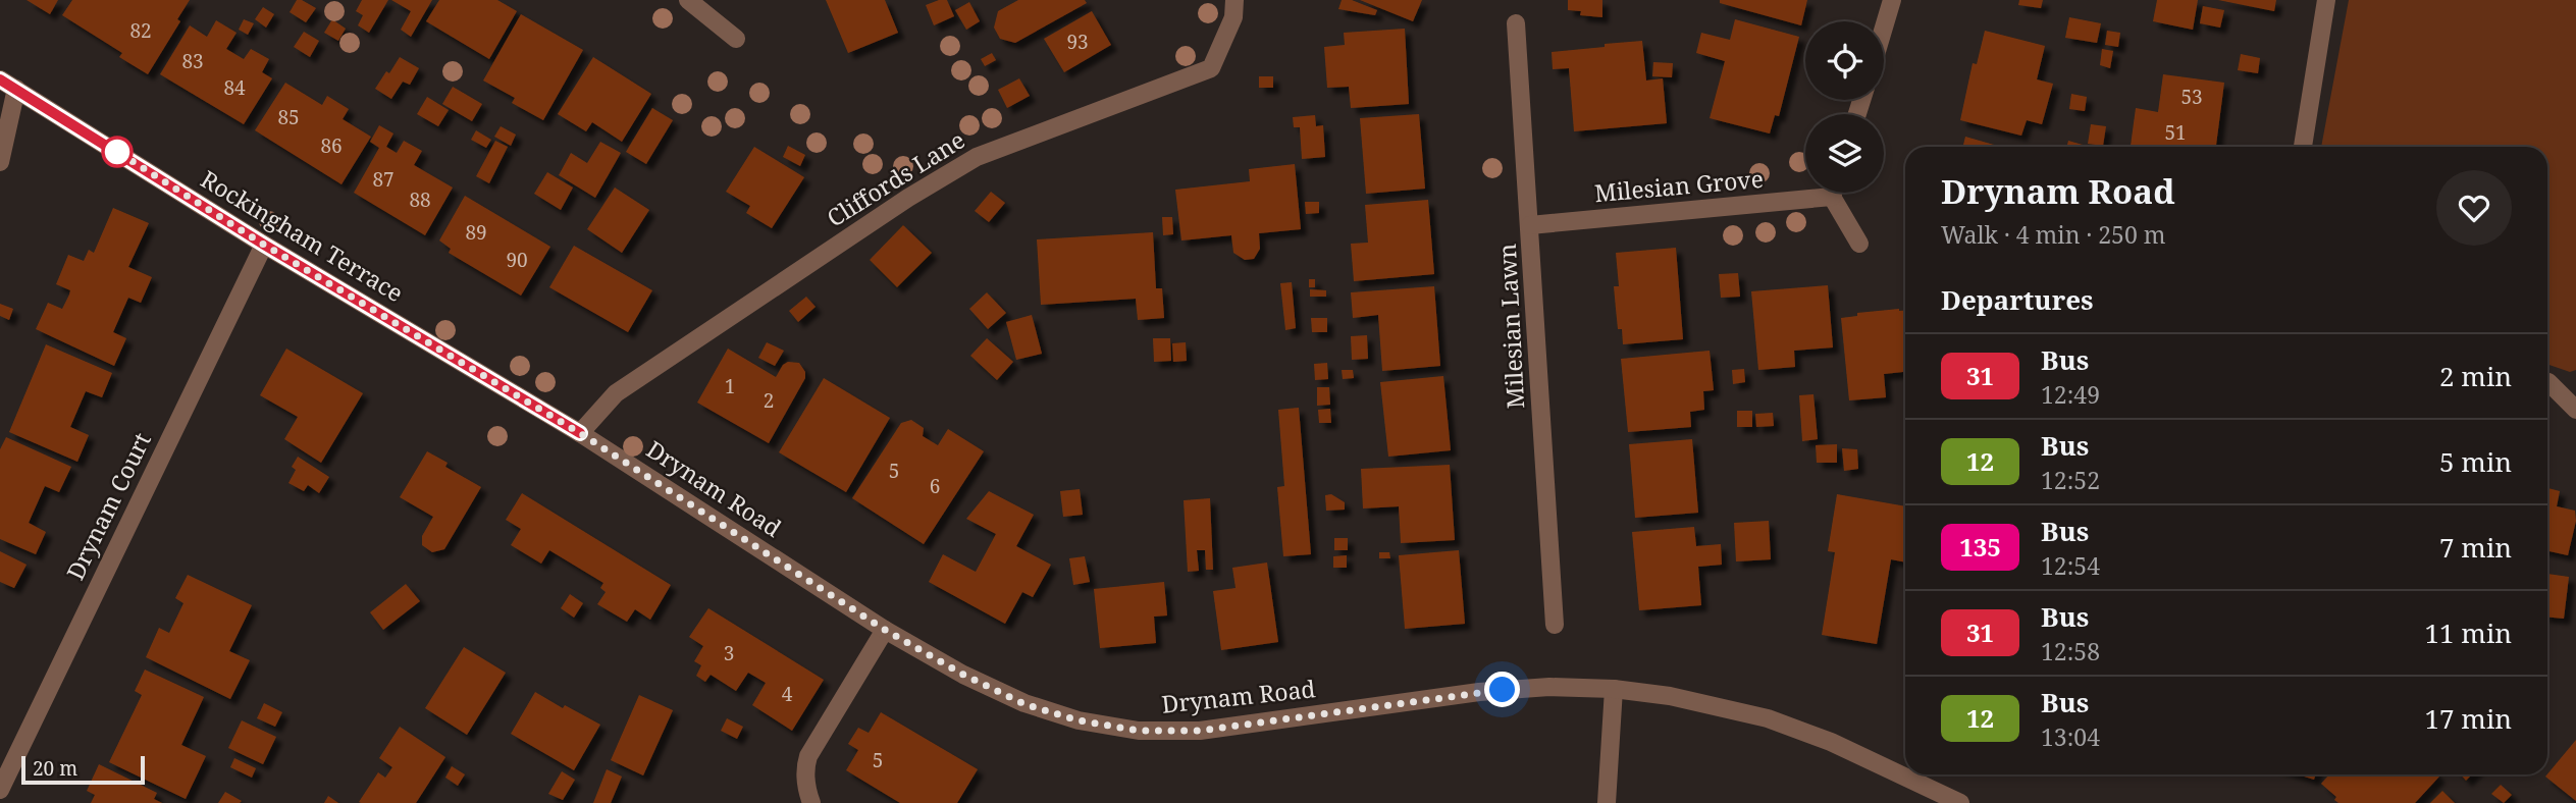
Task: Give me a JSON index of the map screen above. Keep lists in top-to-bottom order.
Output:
{
  "streets": {
    "street": [
      "Cliffords Lane",
      "Milesian Grove",
      "Rockingham Terrace",
      "Milesian Lawn",
      "Drynam Road",
      "Drynam Court"
    ]
  },
  "crossings": [
    ["Cliffords Lane", "Rockingham Terrace"],
    ["Cliffords Lane", "Drynam Road"],
    ["Milesian Grove", "Milesian Lawn"],
    ["Rockingham Terrace", "Drynam Road"],
    ["Rockingham Terrace", "Drynam Court"]
  ],
  "lines": ["bus line 31"],
  "house_numbers": [
    "82",
    "93",
    "83",
    "84",
    "53",
    "85",
    "51",
    "86",
    "87",
    "88",
    "89",
    "90",
    "1",
    "2",
    "5",
    "6",
    "3",
    "4",
    "5"
  ],
  "scale_bar": "20 m",
  "page": {
    "heading": [
      ["Drynam Road", "Walk · 4 min · 250 m"],
      "Departures"
    ],
    "list": [
      {
        "mark": "31",
        "name": "Bus",
        "note": "12:49",
        "value": "2 min"
      },
      {
        "mark": "12",
        "name": "Bus",
        "note": "12:52",
        "value": "5 min"
      },
      {
        "mark": "135",
        "name": "Bus",
        "note": "12:54",
        "value": "7 min"
      },
      {
        "mark": "31",
        "name": "Bus",
        "note": "12:58",
        "value": "11 min"
      },
      {
        "mark": "12",
        "name": "Bus",
        "note": "13:04",
        "value": "17 min"
      }
    ],
    "scale": "20 m"
  }
}
